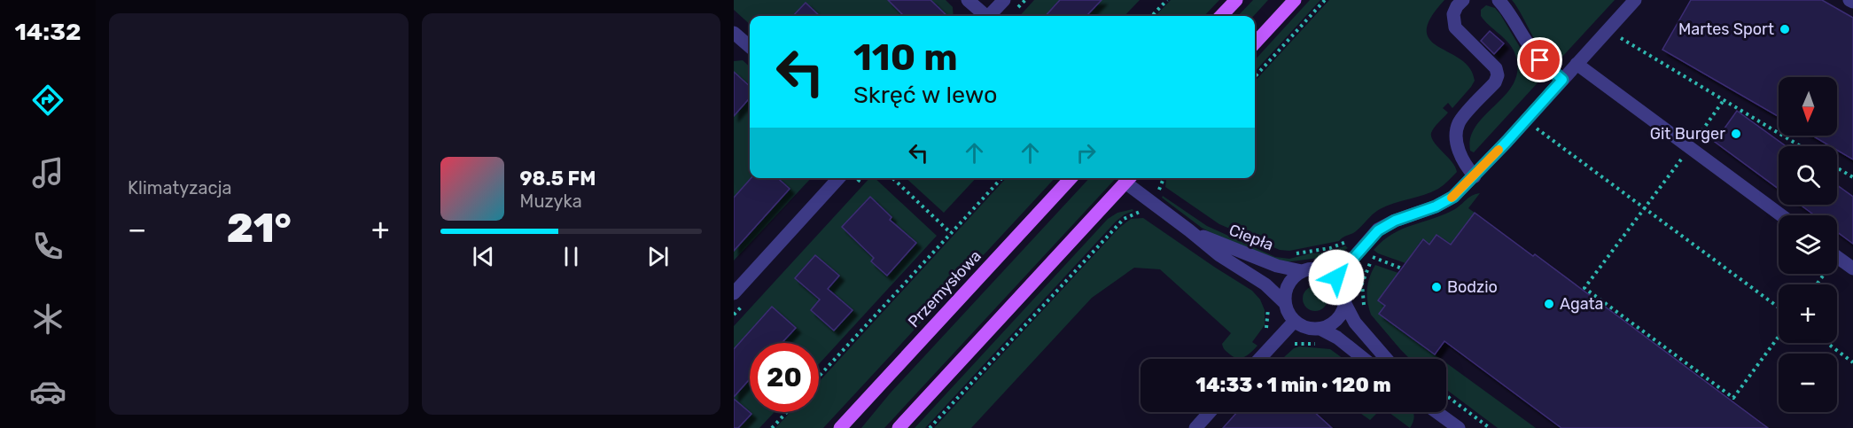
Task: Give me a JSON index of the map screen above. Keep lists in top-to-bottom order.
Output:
{
  "streets": {
    "main road": ["Przemysłowa"],
    "street": ["Ciepła"]
  },
  "places": [
    "Martes Sport",
    "Git Burger",
    "Bodzio",
    "Agata"
  ],
  "north": "bottom",
  "page": {
    "tabs": "14:32",
    "tile": "Klimatyzacja",
    "turn": ["110 m", "Skręć w lewo"],
    "map_buttons": ["+", "−"],
    "song": ["98.5 FM", "Muzyka"],
    "heat": ["−", "21°", "+"],
    "limit": "20",
    "trip": "14:33 · 1 min · 120 m"
  }
}
